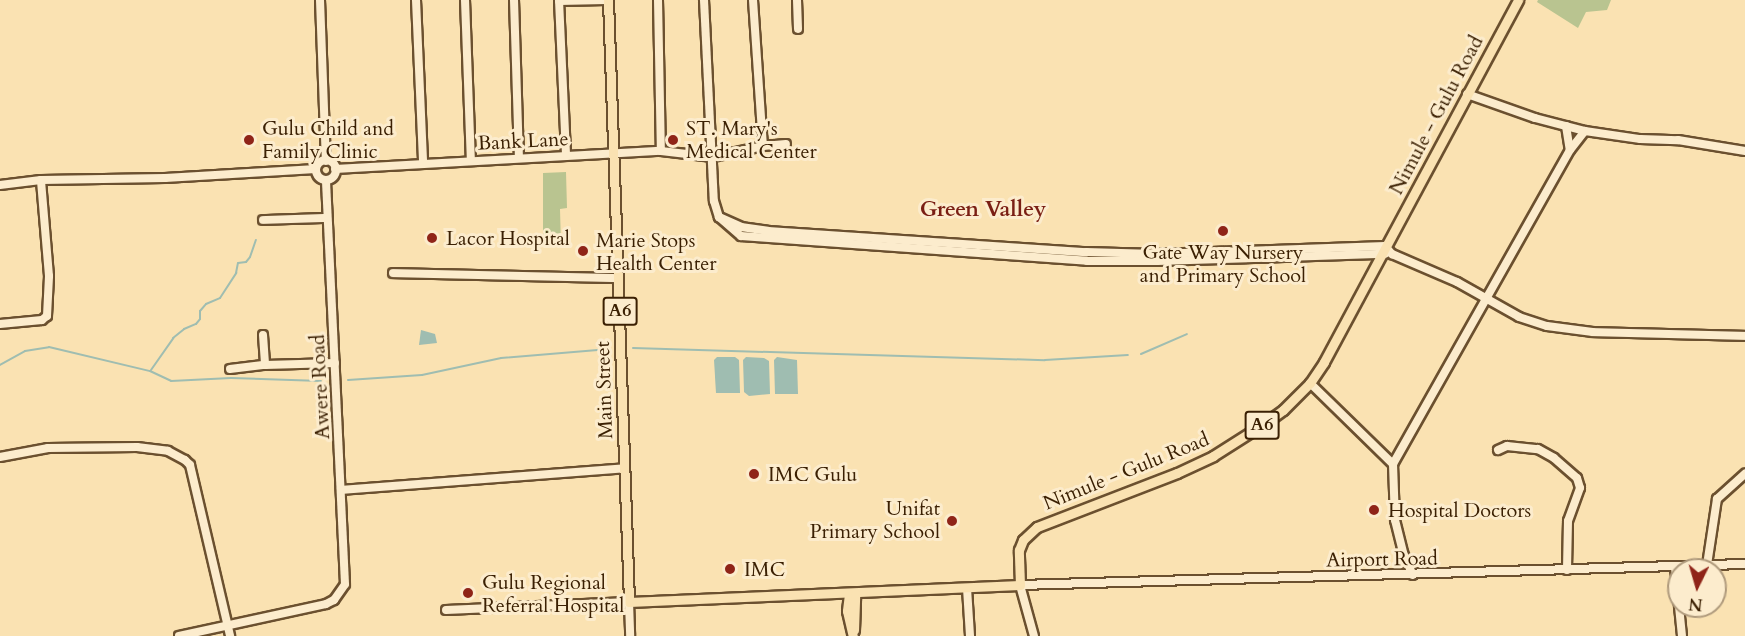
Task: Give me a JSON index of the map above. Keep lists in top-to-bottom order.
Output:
{
  "streets": {
    "main road": ["Nimule - Gulu Road", "A6", "Main Street"],
    "street": ["Bank Lane", "Awere Road", "Airport Road"]
  },
  "crossings": [
    ["Nimule - Gulu Road", "Airport Road"],
    ["Bank Lane", "Awere Road"],
    ["Bank Lane", "Main Street"]
  ],
  "districts": ["Green Valley"],
  "places": [
    "Gulu Child and Family Clinic",
    "ST. Mary's Medical Center",
    "Gate Way Nursery and Primary School",
    "Lacor Hospital",
    "Marie Stops Health Center",
    "IMC Gulu",
    "Hospital Doctors",
    "Unifat Primary School",
    "IMC",
    "Gulu Regional Referral Hospital"
  ],
  "north": "bottom"
}
